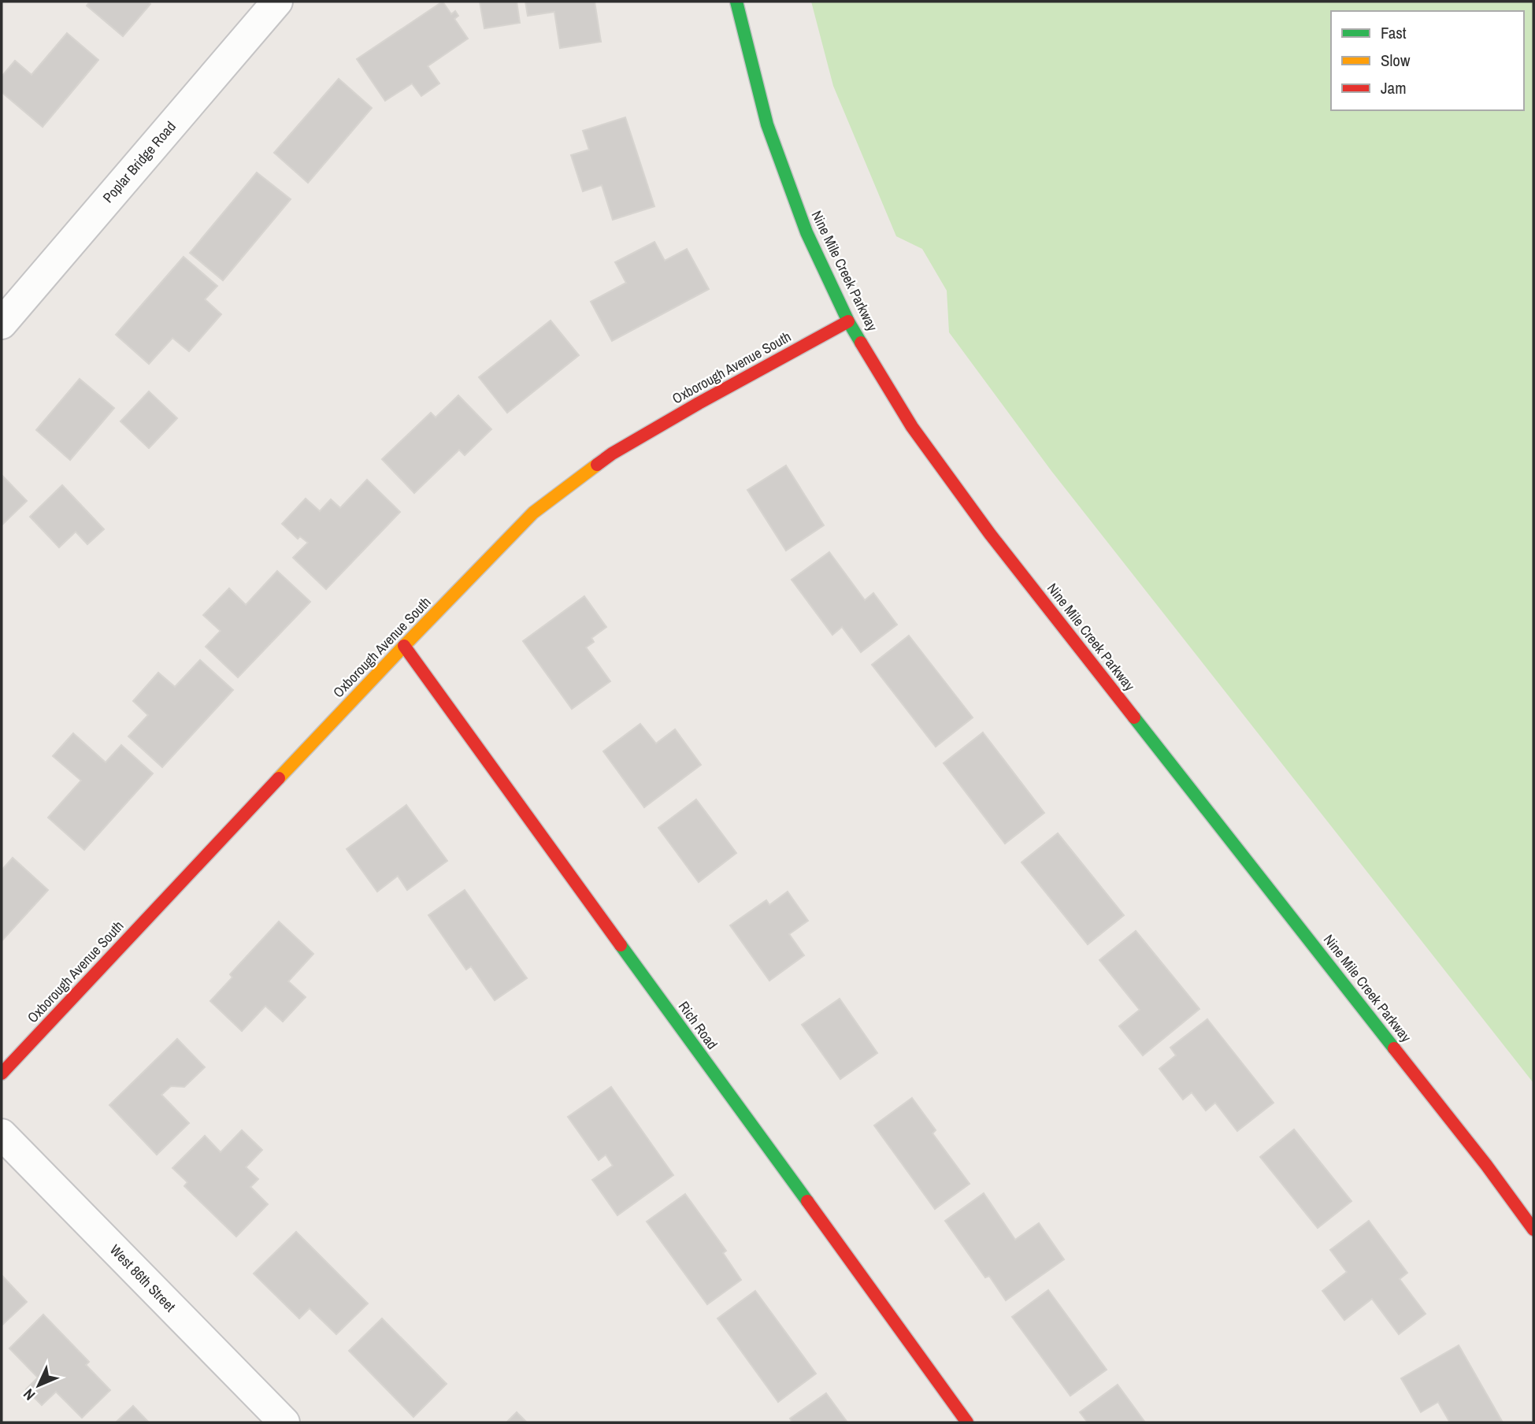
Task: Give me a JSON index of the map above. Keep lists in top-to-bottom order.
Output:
{
  "streets": {
    "street": [
      "Poplar Bridge Road",
      "Nine Mile Creek Parkway",
      "Oxborough Avenue South",
      "Rich Road",
      "West 86th Street"
    ]
  },
  "crossings": [
    ["Nine Mile Creek Parkway", "Oxborough Avenue South"],
    ["Oxborough Avenue South", "Rich Road"]
  ],
  "legend": ["Fast", "Slow", "Jam"],
  "north": "bottom left"
}
